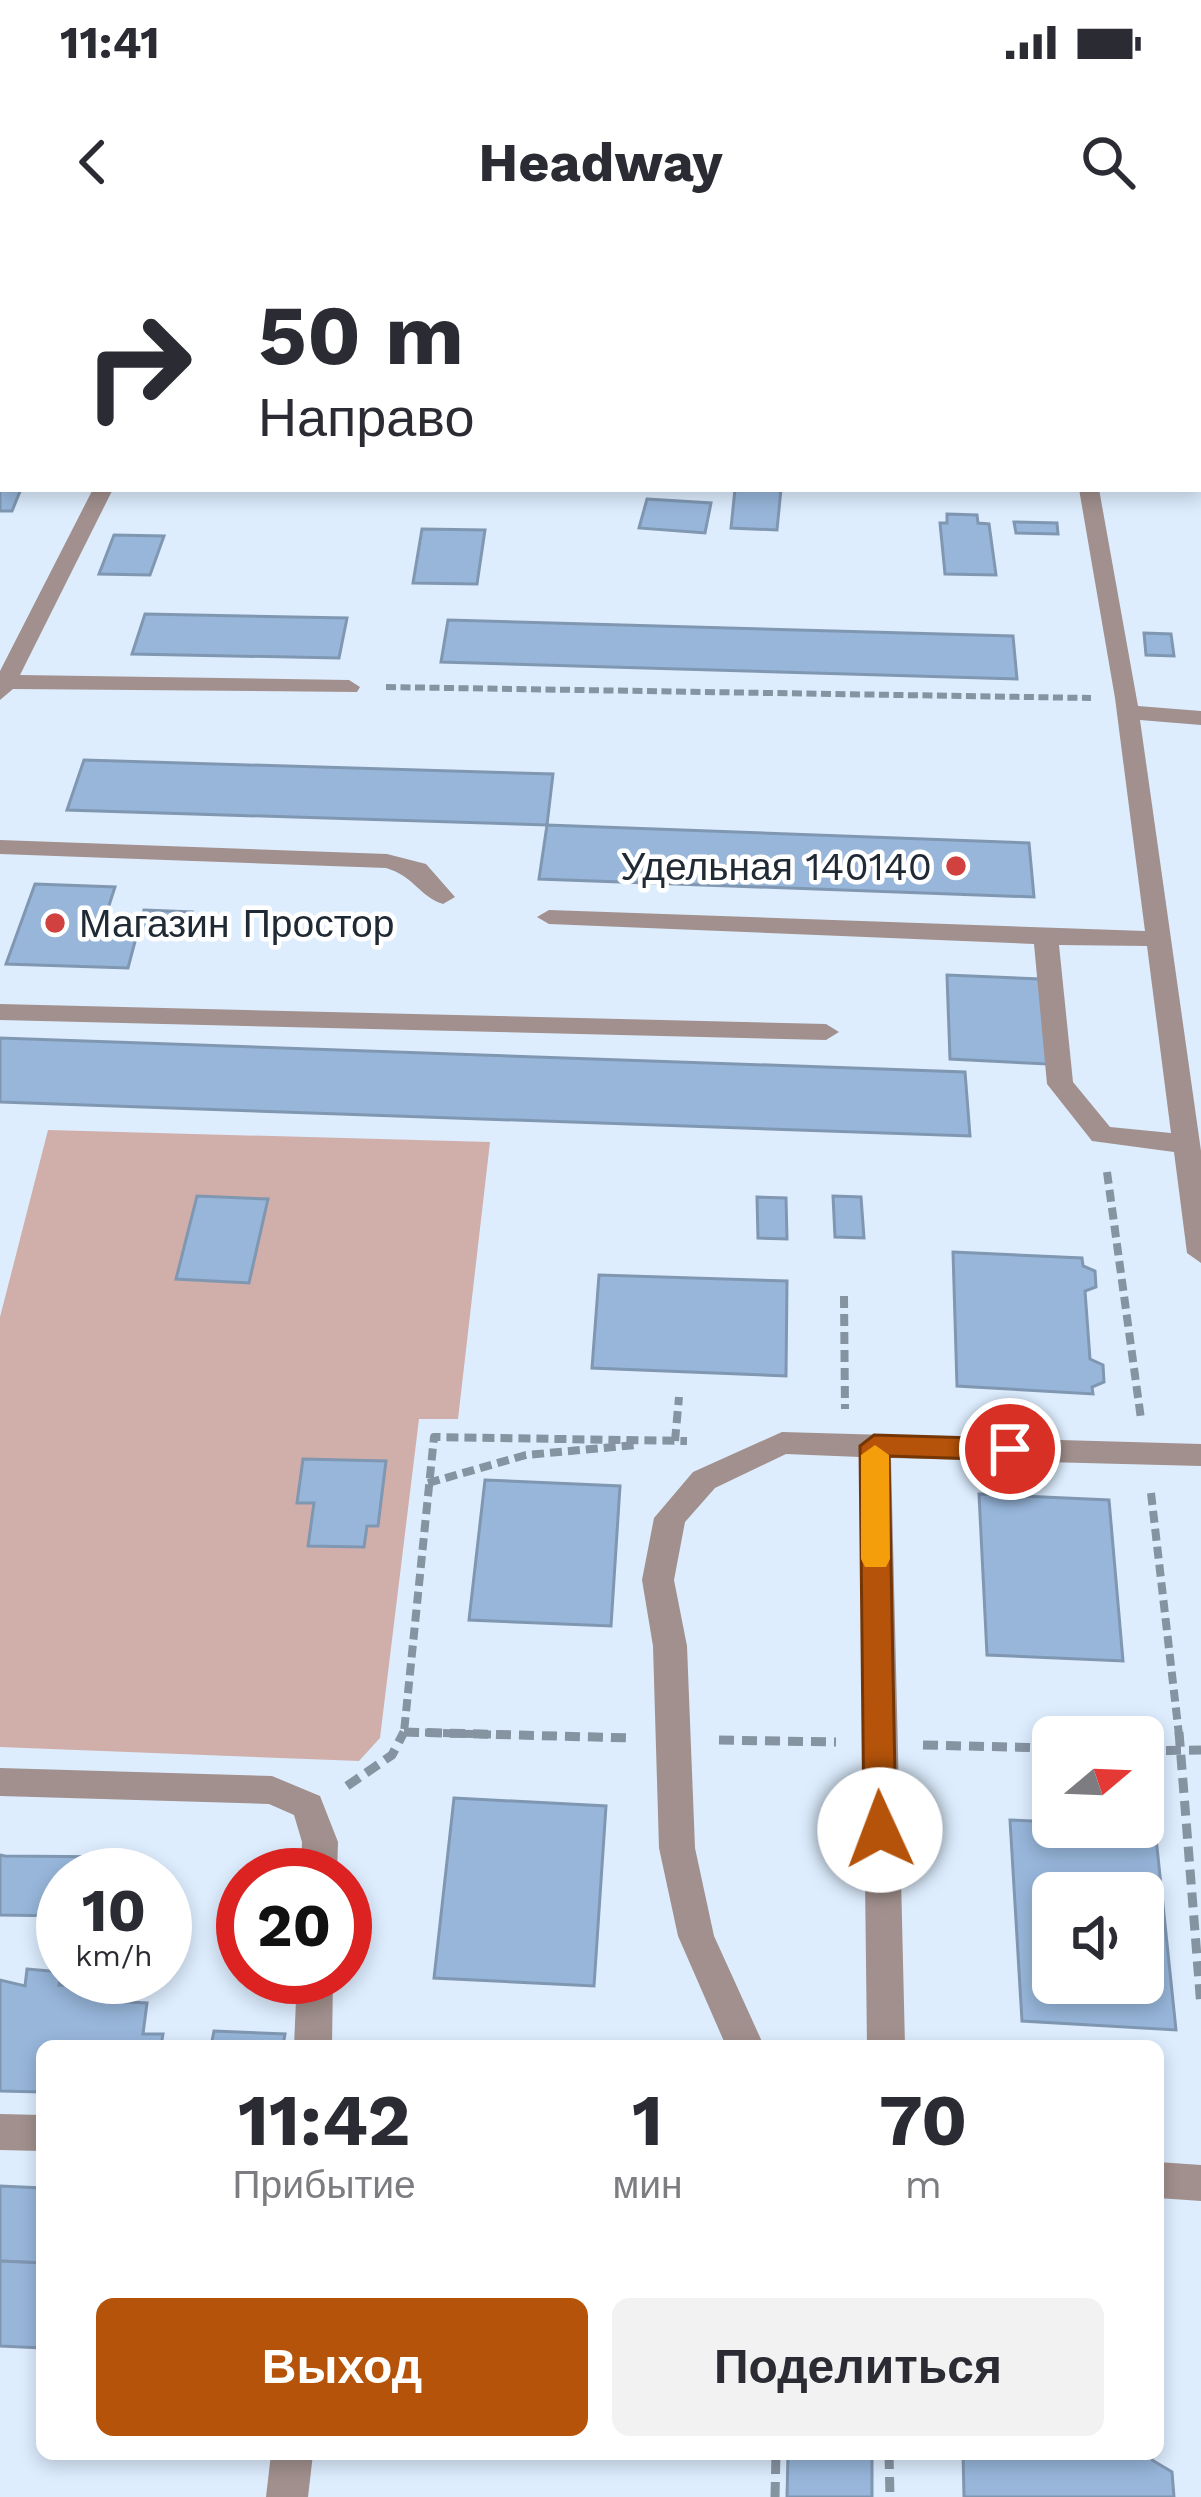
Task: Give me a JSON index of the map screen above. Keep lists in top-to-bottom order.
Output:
{
  "places": ["Удельная 140140", "Магазин Простор"],
  "north": "right",
  "page": {
    "status": "11:41",
    "header": "Headway",
    "turn": ["50 m", "Направо"],
    "speed": "10 km/h",
    "limit": "20",
    "eta": [
      "11:42",
      "Прибытие",
      "1",
      "мин",
      "70",
      "m"
    ],
    "buttons": ["Выход", "Поделиться"]
  }
}
